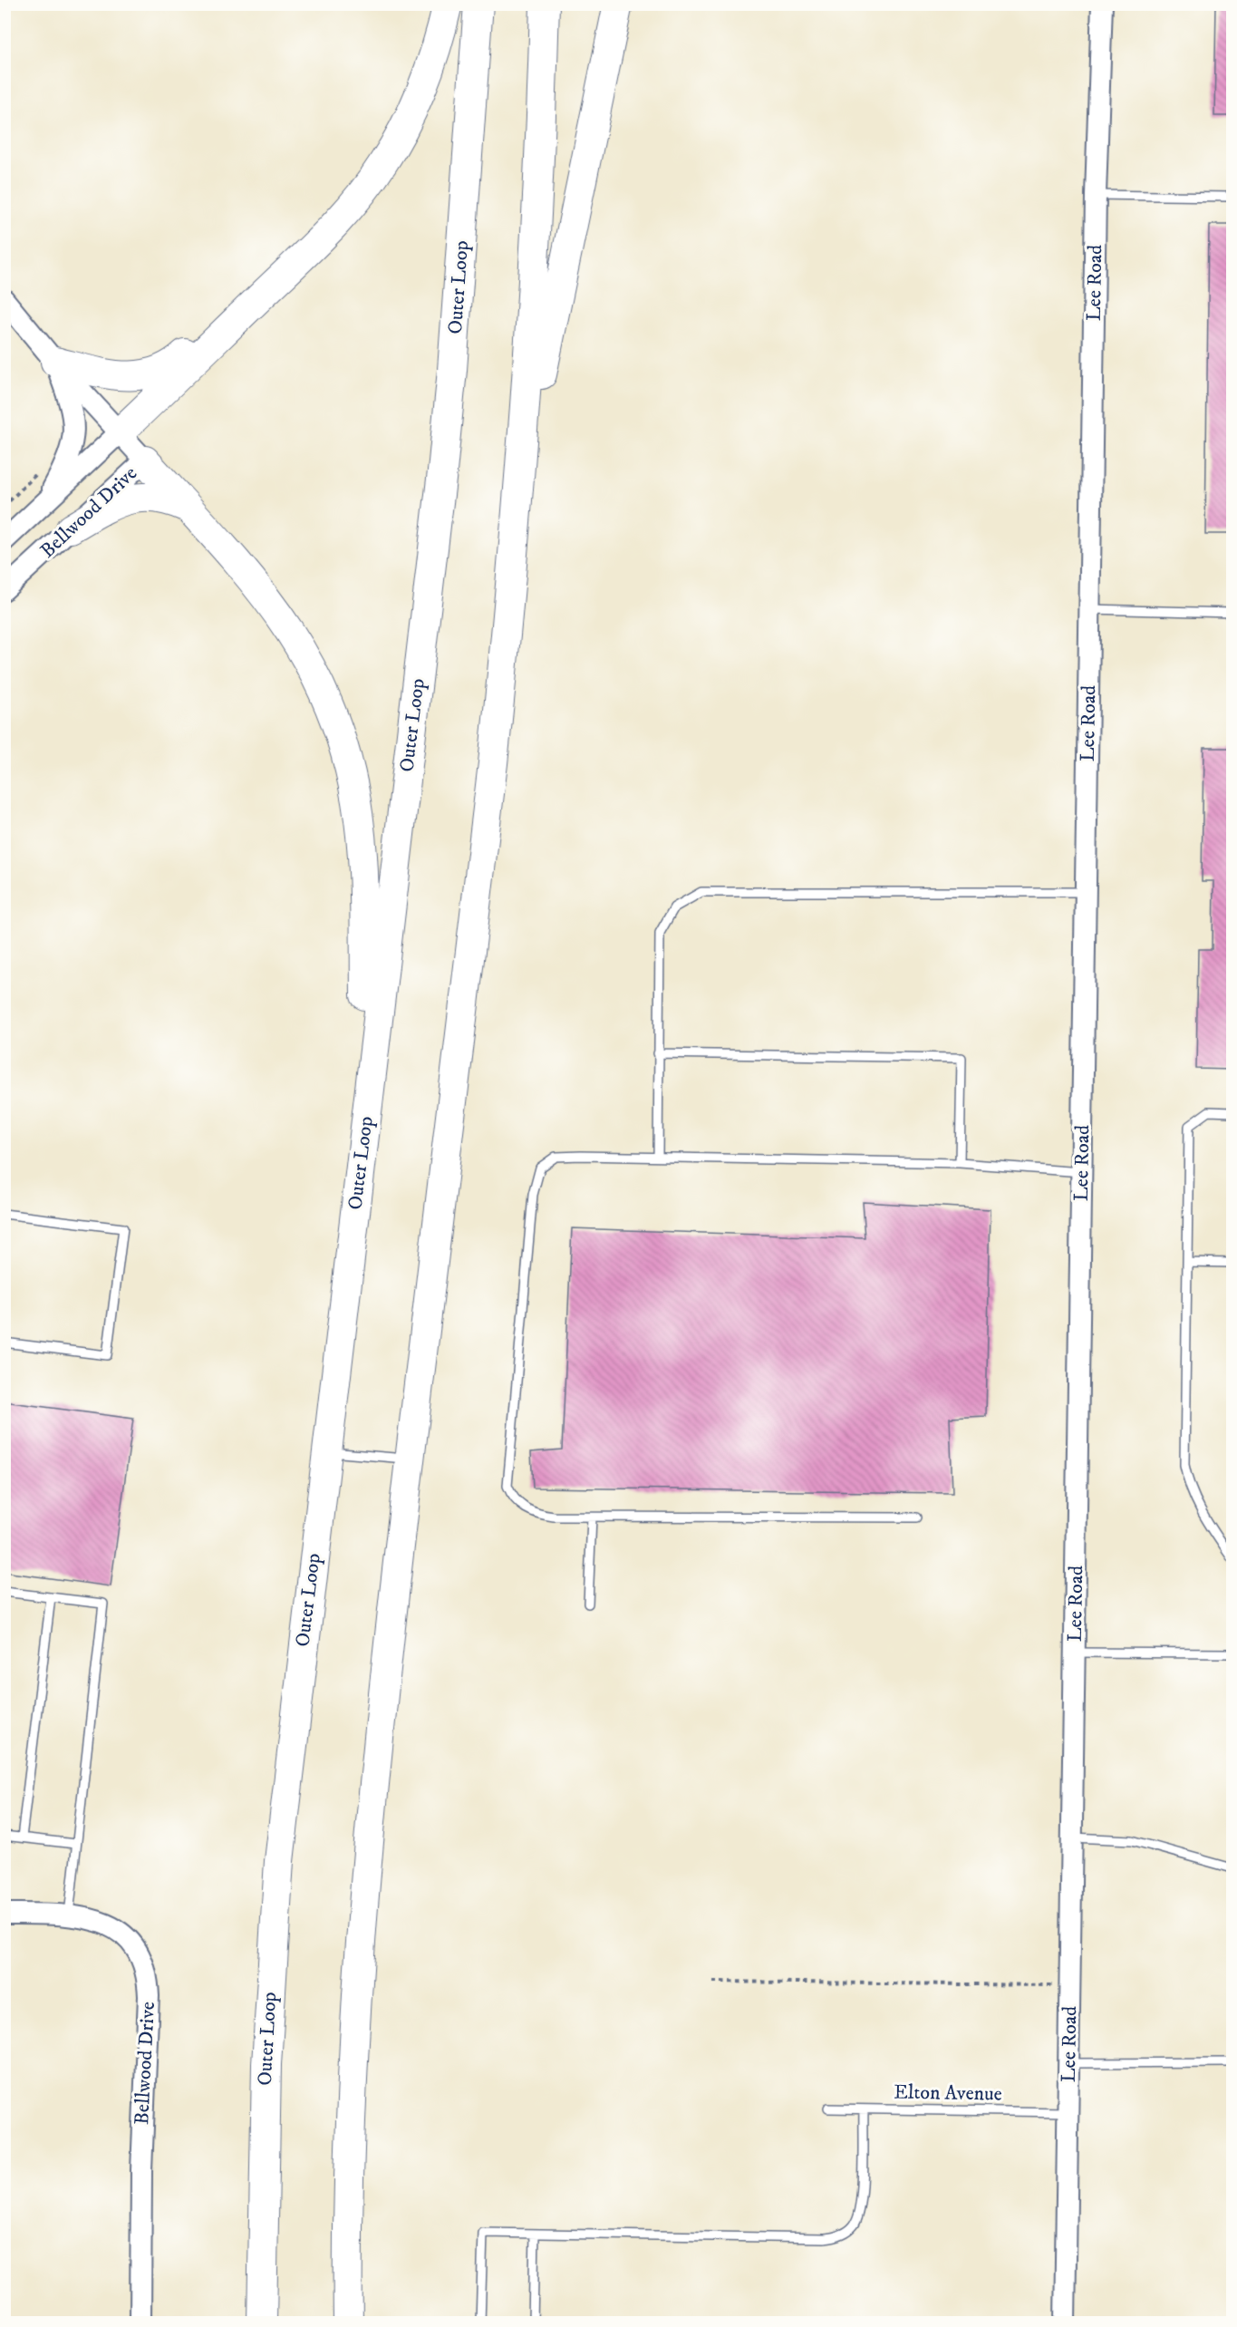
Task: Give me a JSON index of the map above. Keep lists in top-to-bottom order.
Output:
{
  "streets": {
    "highway": ["Outer Loop"],
    "street": ["Lee Road", "Bellwood Drive"],
    "lane": ["Elton Avenue"]
  },
  "crossings": [
    ["Lee Road", "Elton Avenue"]
  ]
}
